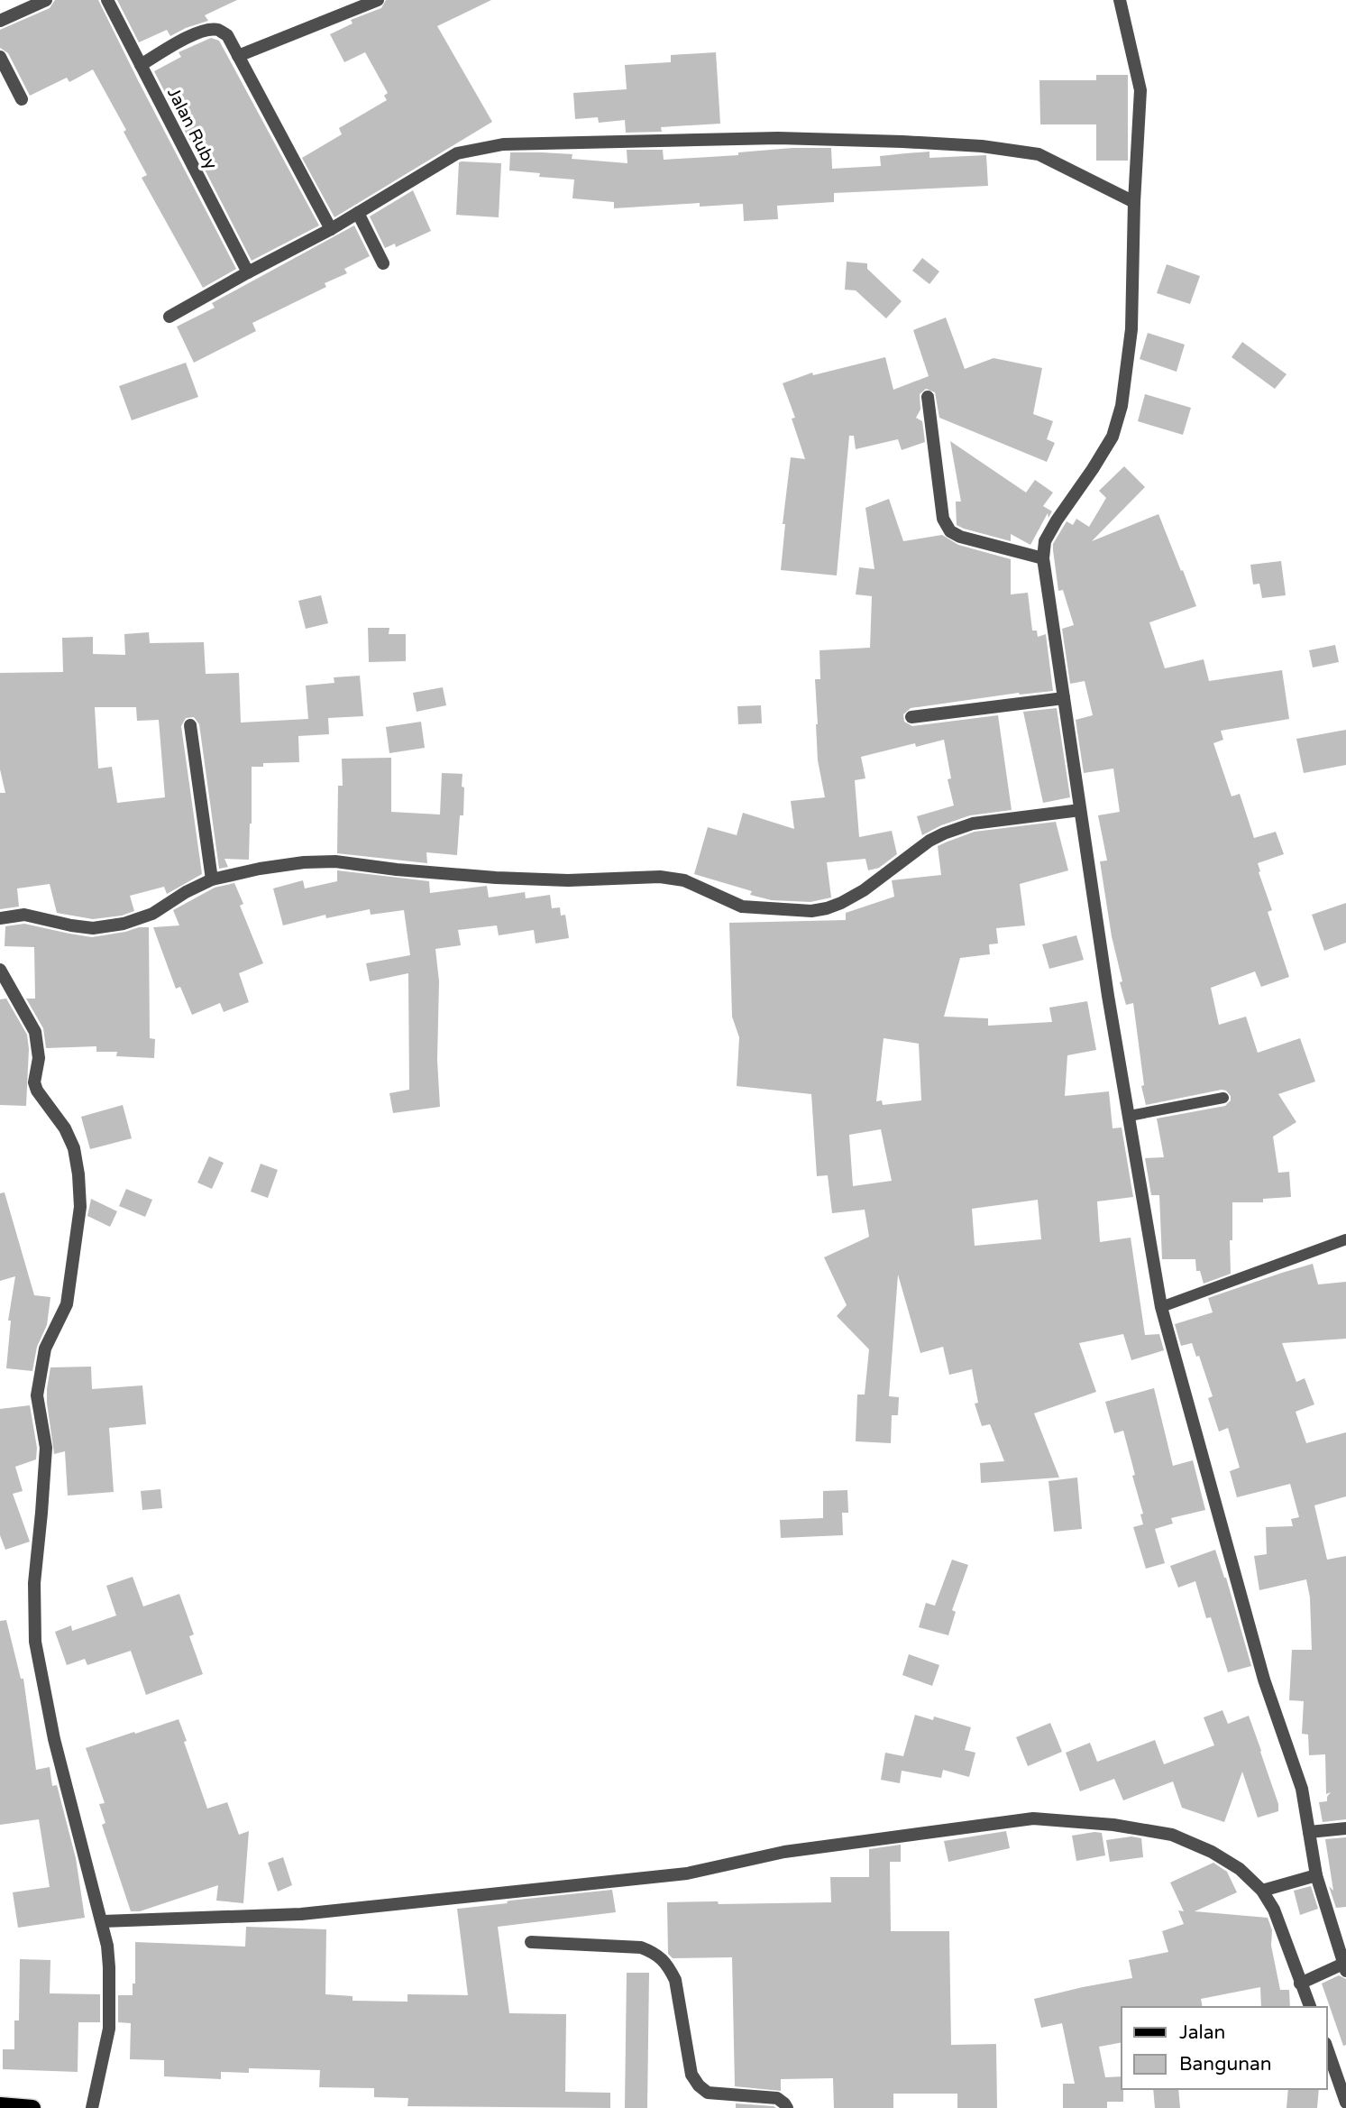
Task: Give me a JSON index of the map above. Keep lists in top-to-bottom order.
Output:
{
  "streets": {
    "street": ["Jalan Ruby"]
  },
  "legend": ["Jalan", "Bangunan"]
}
